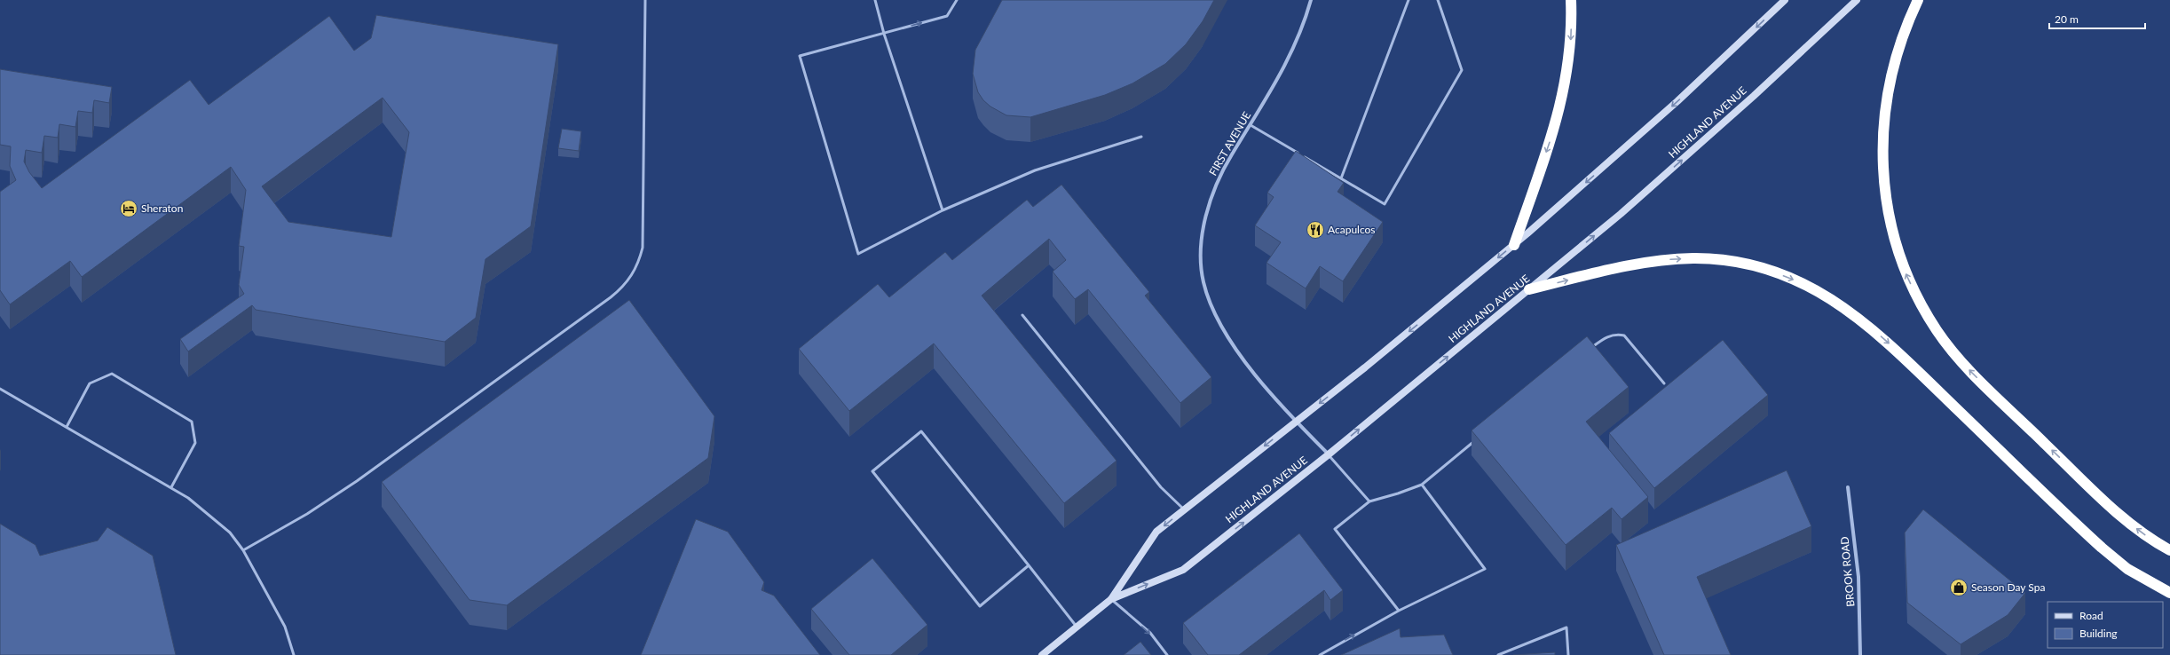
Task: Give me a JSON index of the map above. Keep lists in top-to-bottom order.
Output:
{
  "streets": {
    "main road": ["HIGHLAND AVENUE"],
    "street": ["FIRST AVENUE", "BROOK ROAD"]
  },
  "crossings": [
    ["HIGHLAND AVENUE", "FIRST AVENUE"]
  ],
  "places": {
    "hotel": ["Sheraton"],
    "restaurant": ["Acapulcos"],
    "shop": ["Season Day Spa"]
  },
  "legend": ["Road", "Building"],
  "scale_bar": "20 m"
}
